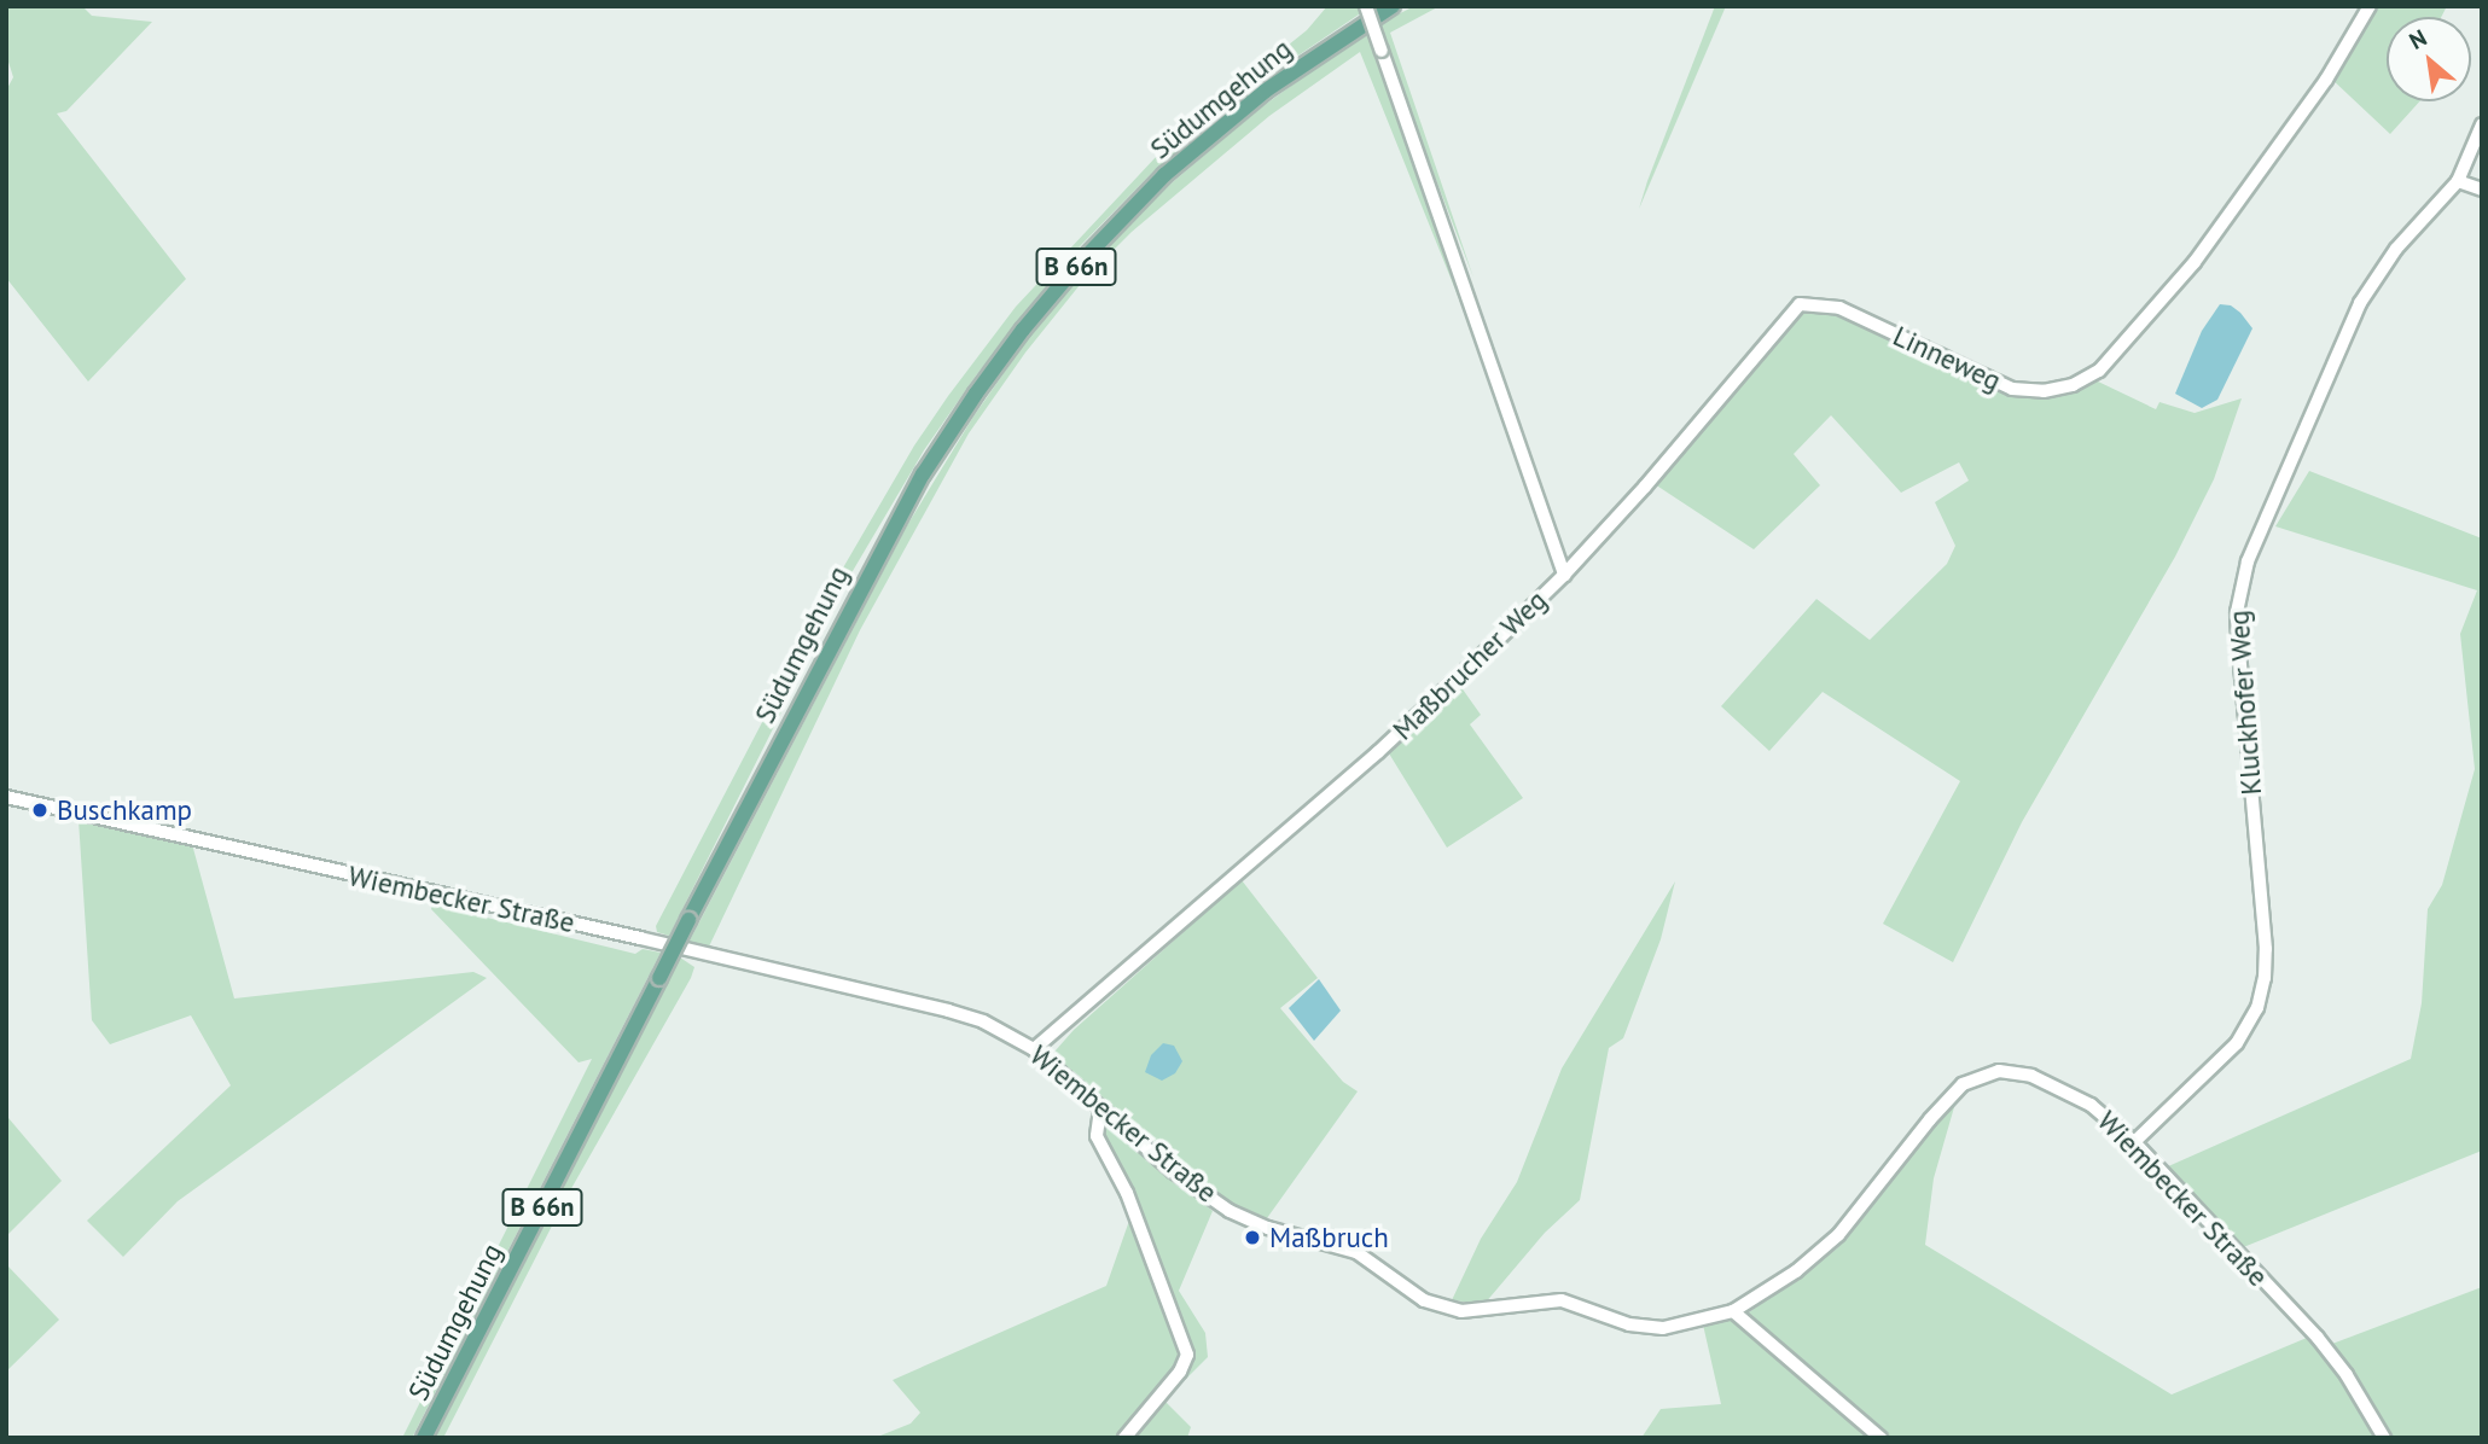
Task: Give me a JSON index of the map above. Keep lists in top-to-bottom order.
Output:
{
  "streets": {
    "main road": ["Südumgehung", "B 66n"],
    "street": [
      "Linneweg",
      "Maßbrucher Weg",
      "Kluckhofer Weg",
      "Wiembecker Straße"
    ]
  },
  "crossings": [
    ["Linneweg", "Maßbrucher Weg"],
    ["Maßbrucher Weg", "Wiembecker Straße"],
    ["Kluckhofer Weg", "Wiembecker Straße"]
  ],
  "places": ["Buschkamp", "Maßbruch"],
  "north": "top left"
}
